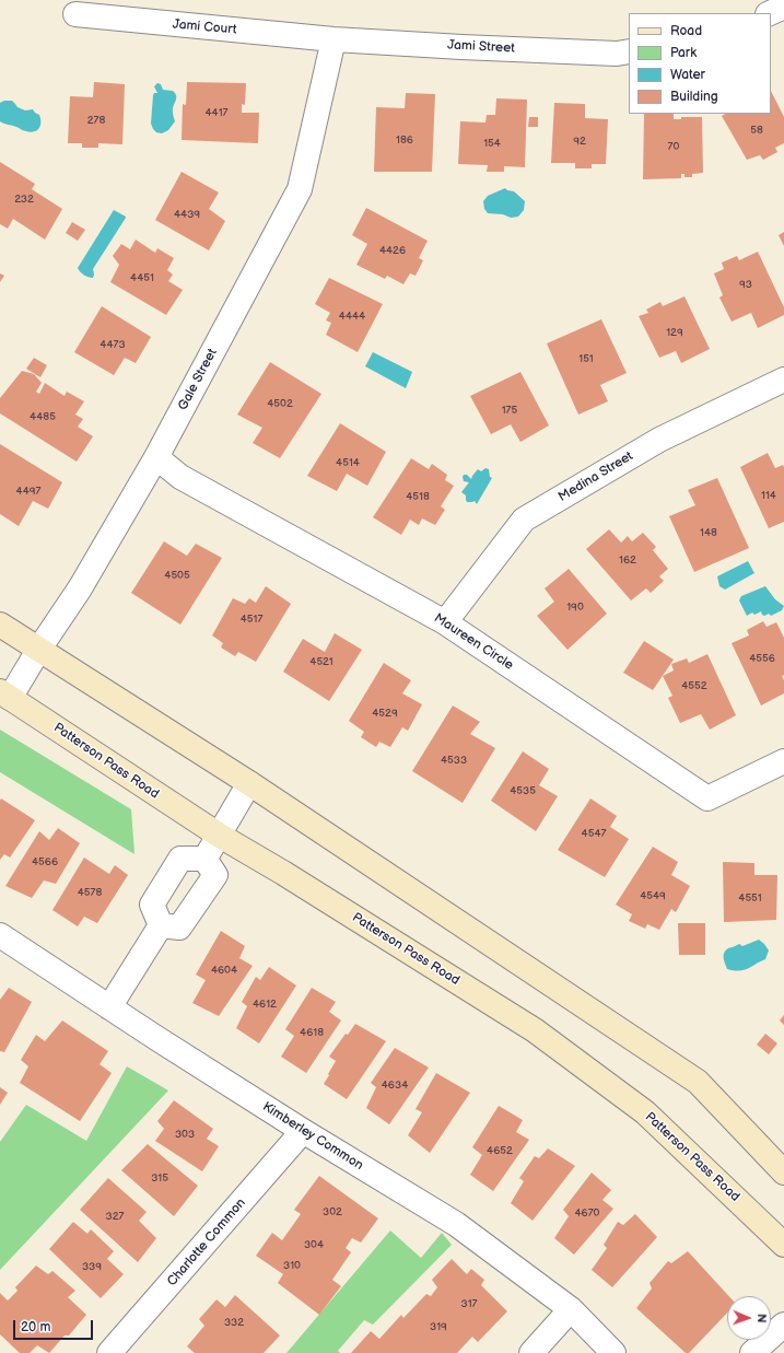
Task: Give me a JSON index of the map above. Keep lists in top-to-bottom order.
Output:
{
  "streets": {
    "main road": ["Patterson Pass Road"],
    "street": [
      "Jami Court",
      "Jami Street",
      "Gale Street",
      "Medina Street",
      "Maureen Circle",
      "Kimberley Common",
      "Charlotte Common"
    ]
  },
  "crossings": [
    ["Jami Court", "Jami Street"],
    ["Jami Court", "Gale Street"],
    ["Jami Street", "Gale Street"],
    ["Gale Street", "Maureen Circle"],
    ["Gale Street", "Patterson Pass Road"],
    ["Medina Street", "Maureen Circle"],
    ["Kimberley Common", "Charlotte Common"]
  ],
  "house_numbers": [
    "4417",
    "278",
    "58",
    "186",
    "92",
    "154",
    "70",
    "232",
    "4439",
    "4426",
    "4451",
    "93",
    "4444",
    "129",
    "4473",
    "151",
    "4502",
    "175",
    "4485",
    "4514",
    "4497",
    "114",
    "4518",
    "148",
    "162",
    "4505",
    "190",
    "4517",
    "4556",
    "4521",
    "4552",
    "4529",
    "4533",
    "4535",
    "4547",
    "4566",
    "4578",
    "4549",
    "4551",
    "4604",
    "4612",
    "4618",
    "4634",
    "303",
    "4652",
    "315",
    "302",
    "4670",
    "327",
    "304",
    "310",
    "339",
    "317",
    "332",
    "319"
  ],
  "legend": [
    "Road",
    "Park",
    "Water",
    "Building"
  ],
  "scale_bar": "20 m",
  "north": "right"
}
